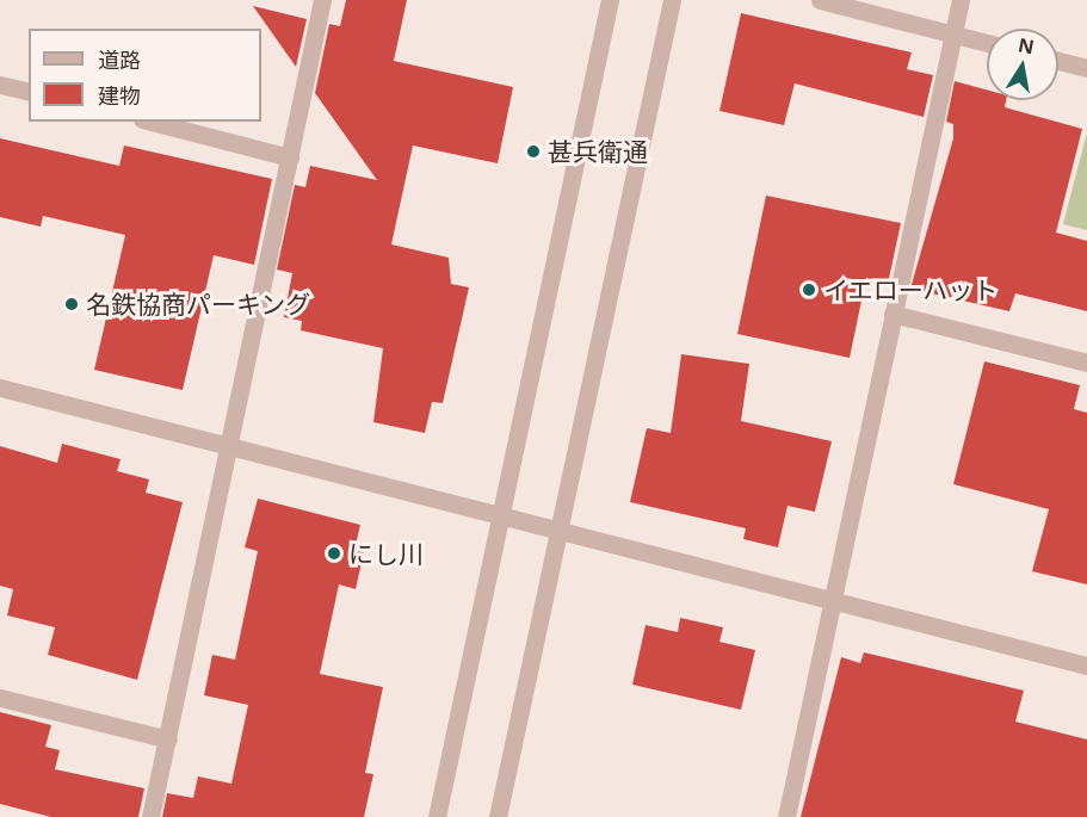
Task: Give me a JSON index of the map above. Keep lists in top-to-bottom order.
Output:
{
  "places": [
    "甚兵衛通",
    "イエローハット",
    "名鉄協商パーキング",
    "にし川"
  ],
  "legend": ["道路", "建物"],
  "north": "top"
}
